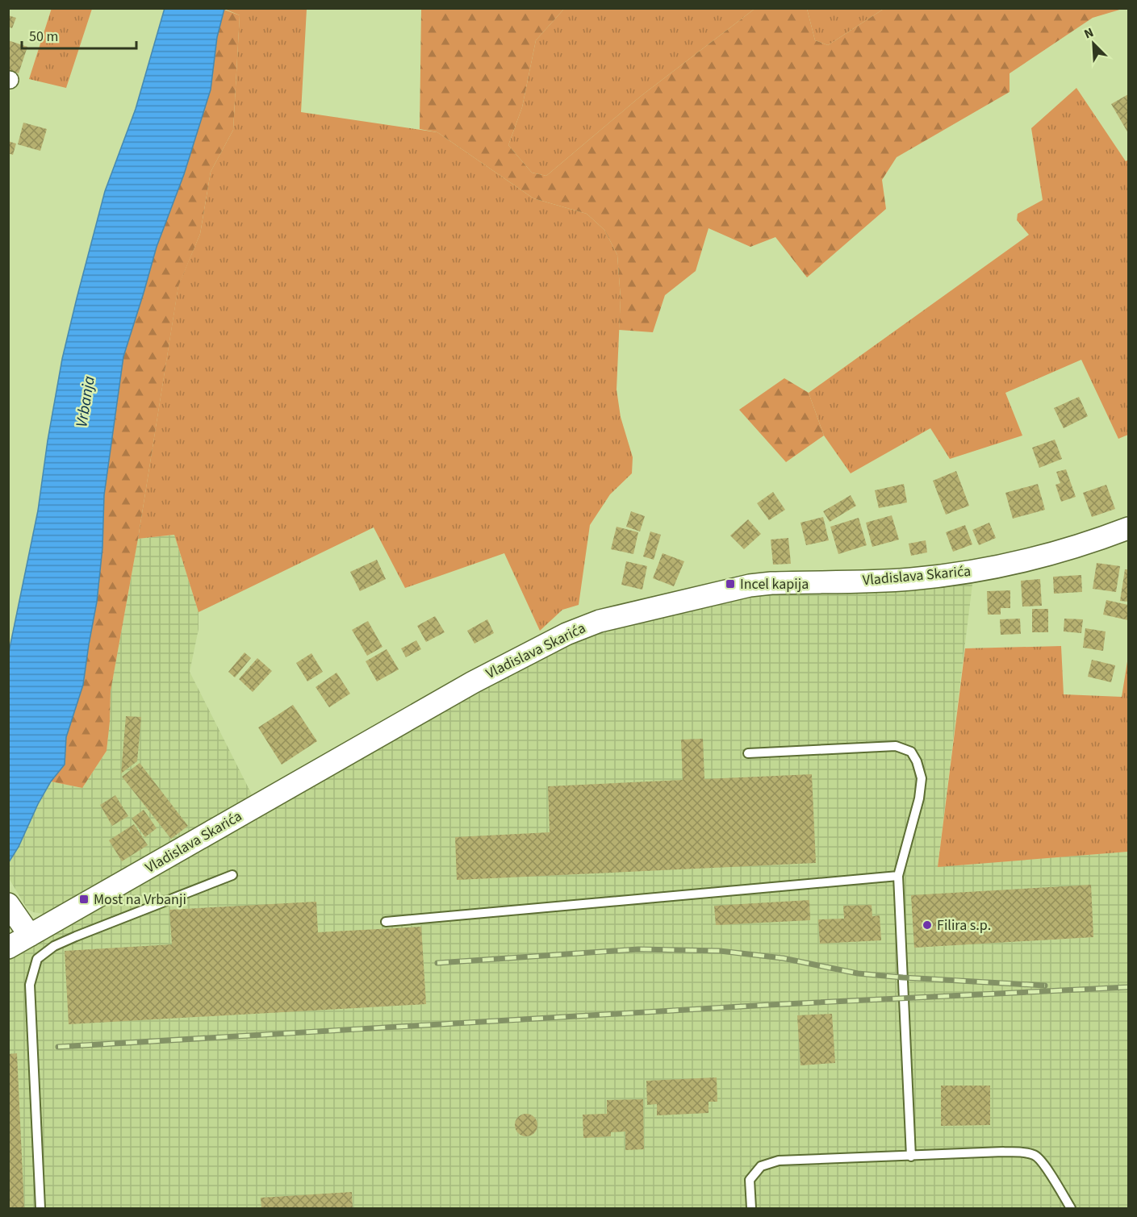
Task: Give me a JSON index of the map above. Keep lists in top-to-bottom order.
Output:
{
  "streets": {
    "street": ["Vladislava Skarića"]
  },
  "water": ["Vrbanja"],
  "places": {
    "transit": ["Incel kapija", "Most na Vrbanji"],
    "other": ["Filira s.p."]
  },
  "scale_bar": "50 m",
  "north": "top left"
}
